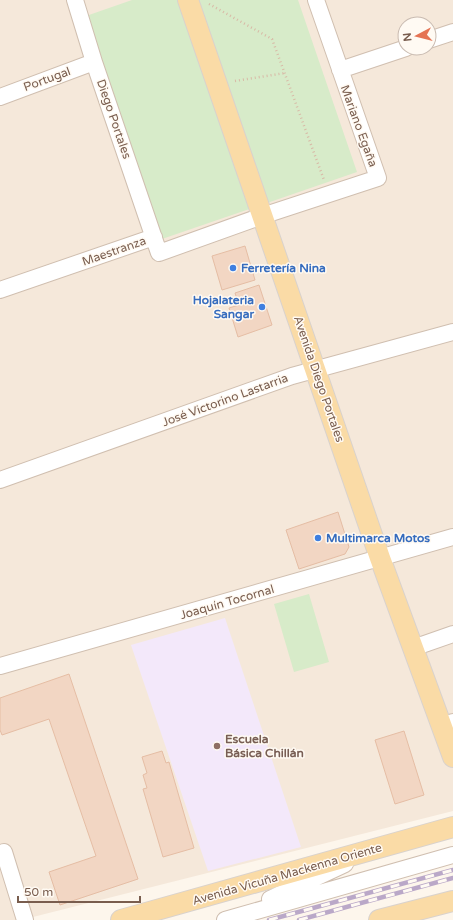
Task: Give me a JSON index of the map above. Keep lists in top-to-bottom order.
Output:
{
  "streets": {
    "main road": ["Avenida Diego Portales", "Avenida Vicuña Mackenna Oriente"],
    "street": [
      "Portugal",
      "Diego Portales",
      "Mariano Egaña",
      "Maestranza",
      "José Victorino Lastarria",
      "Joaquín Tocornal"
    ]
  },
  "crossings": [
    ["Portugal", "Diego Portales"],
    ["Diego Portales", "Maestranza"],
    ["Mariano Egaña", "Maestranza"],
    ["Mariano Egaña", "Avenida Diego Portales"],
    ["Maestranza", "Avenida Diego Portales"],
    ["Avenida Diego Portales", "José Victorino Lastarria"],
    ["Avenida Diego Portales", "Joaquín Tocornal"]
  ],
  "places": [
    "Ferretería Nina",
    "Hojalateria Sangar",
    "Multimarca Motos",
    "Escuela Básica Chillán"
  ],
  "scale_bar": "50 m",
  "north": "left"
}
